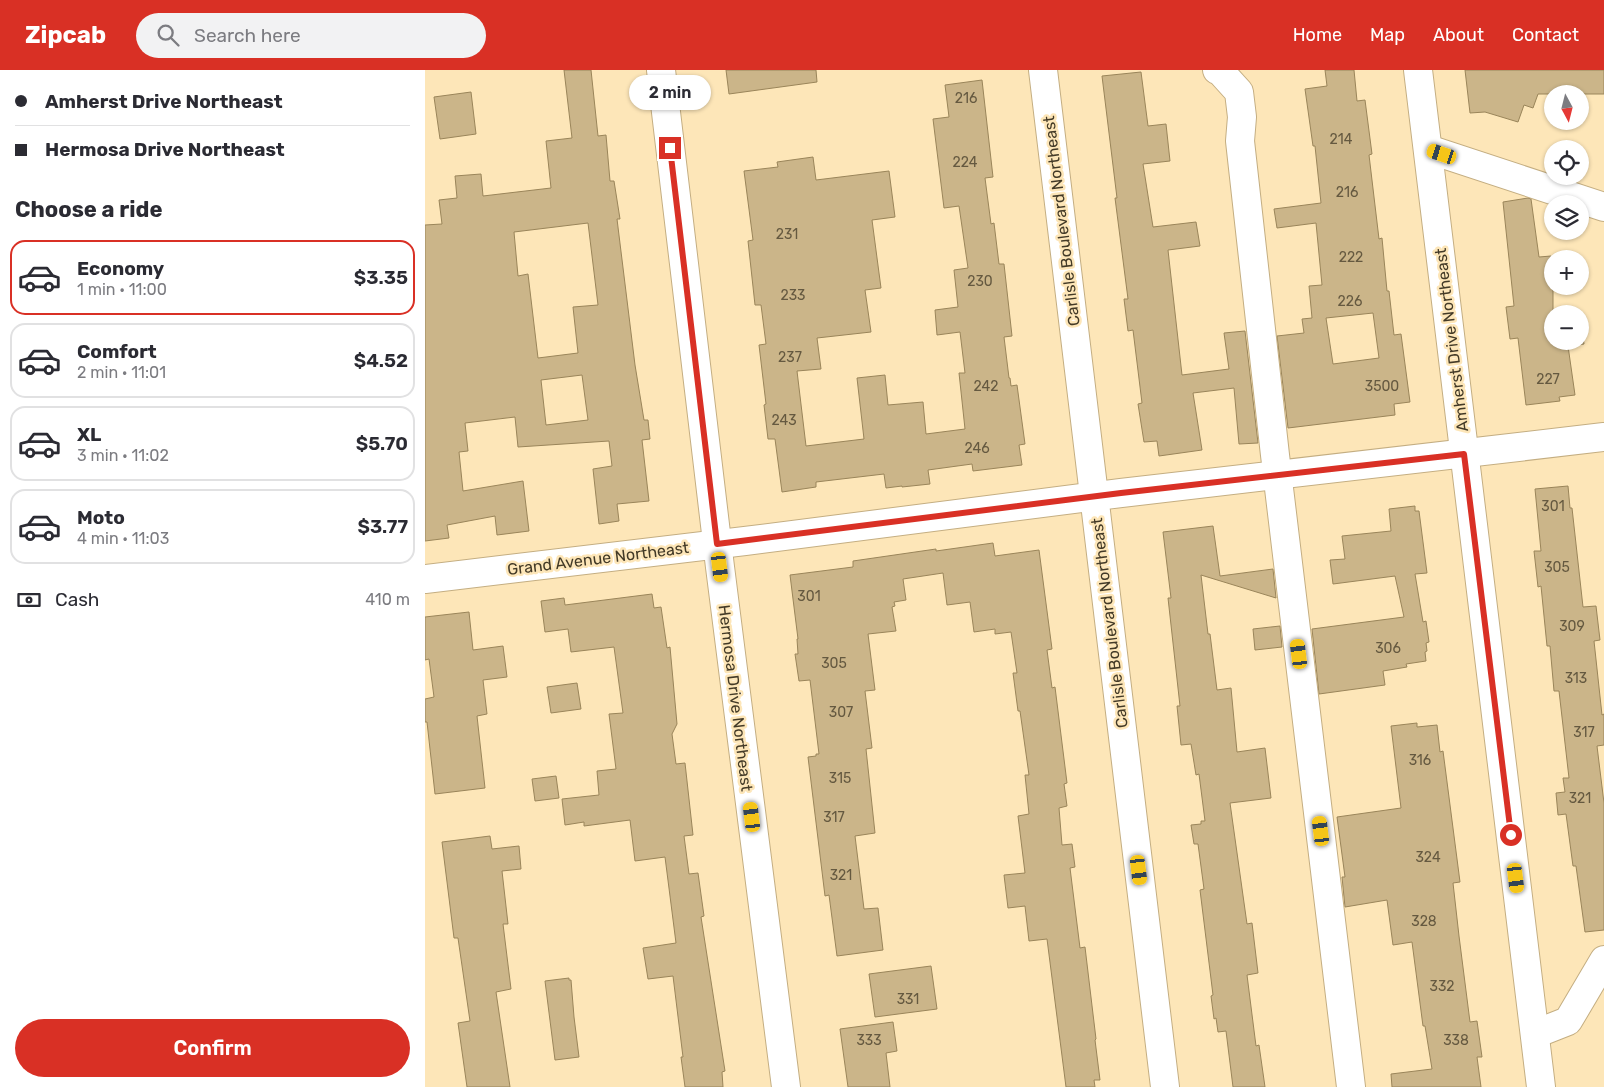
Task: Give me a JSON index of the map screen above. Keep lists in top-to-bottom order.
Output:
{
  "streets": {
    "street": [
      "Carlisle Boulevard Northeast",
      "Amherst Drive Northeast",
      "Grand Avenue Northeast",
      "Hermosa Drive Northeast"
    ]
  },
  "crossings": [
    ["Carlisle Boulevard Northeast", "Grand Avenue Northeast"],
    ["Amherst Drive Northeast", "Grand Avenue Northeast"],
    ["Grand Avenue Northeast", "Hermosa Drive Northeast"]
  ],
  "house_numbers": [
    "216",
    "214",
    "224",
    "216",
    "231",
    "222",
    "230",
    "233",
    "226",
    "237",
    "227",
    "242",
    "3500",
    "243",
    "246",
    "301",
    "305",
    "301",
    "309",
    "306",
    "305",
    "313",
    "307",
    "317",
    "316",
    "315",
    "321",
    "317",
    "324",
    "321",
    "328",
    "332",
    "331",
    "333",
    "338"
  ],
  "north": "bottom",
  "page": {
    "header": "Zipcab",
    "search": "Search here",
    "nav": [
      "Home",
      "Map",
      "About",
      "Contact"
    ],
    "banner": ["Amherst Drive Northeast", "Hermosa Drive Northeast"],
    "bubble": "2 min",
    "map_buttons": ["+", "−"],
    "heading": "Choose a ride",
    "list": [
      {
        "name": "Economy",
        "note": "1 min · 11:00",
        "value": "$3.35"
      },
      {
        "name": "Comfort",
        "note": "2 min · 11:01",
        "value": "$4.52"
      },
      {
        "name": "XL",
        "note": "3 min · 11:02",
        "value": "$5.70"
      },
      {
        "name": "Moto",
        "note": "4 min · 11:03",
        "value": "$3.77"
      }
    ],
    "pay": ["Cash", "410 m"],
    "buttons": "Confirm"
  }
}
